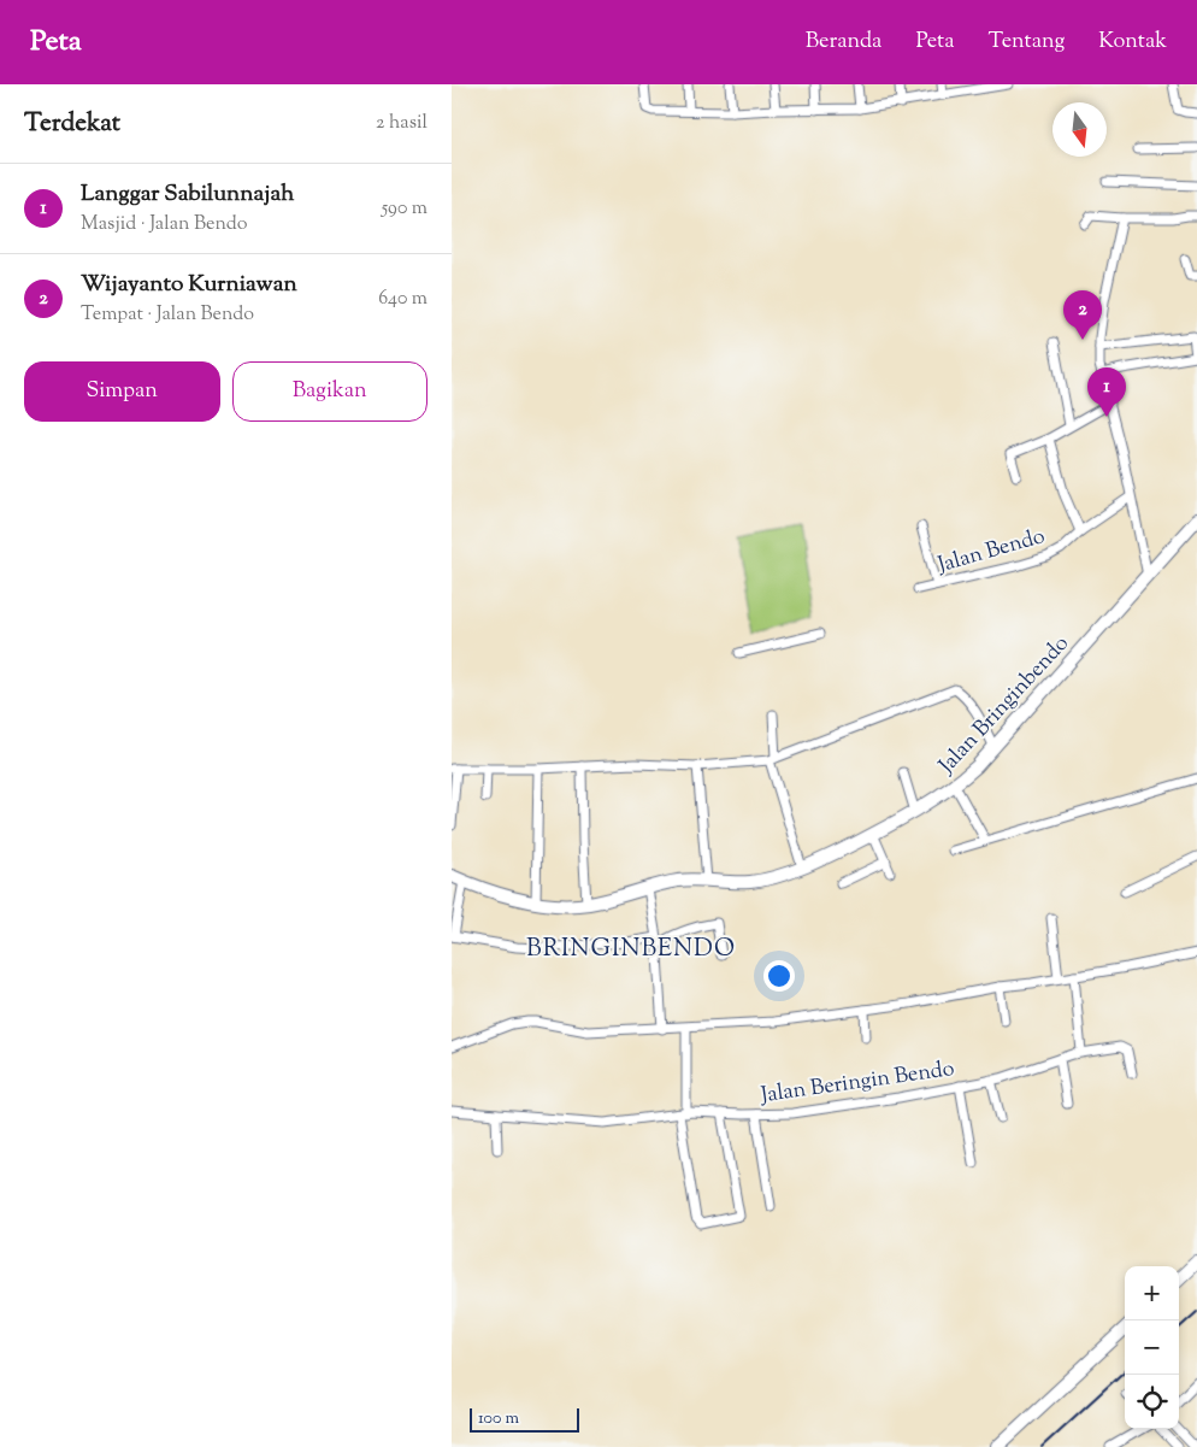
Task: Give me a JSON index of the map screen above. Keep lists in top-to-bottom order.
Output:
{
  "streets": {
    "street": ["Jalan Bendo", "Jalan Bringinbendo", "Jalan Beringin Bendo"]
  },
  "districts": ["BRINGINBENDO"],
  "scale_bar": "100 m",
  "north": "bottom",
  "page": {
    "header": "Peta",
    "nav": [
      "Beranda",
      "Peta",
      "Tentang",
      "Kontak"
    ],
    "heading": ["Terdekat", "2 hasil"],
    "list": [
      {
        "mark": "1",
        "name": "Langgar Sabilunnajah",
        "note": "Masjid · Jalan Bendo",
        "value": "590 m"
      },
      {
        "mark": "2",
        "name": "Wijayanto Kurniawan",
        "note": "Tempat · Jalan Bendo",
        "value": "640 m"
      }
    ],
    "pins": ["2", "1"],
    "buttons": ["Simpan", "Bagikan"],
    "map_buttons": ["+", "−"],
    "scale": "100 m"
  }
}
